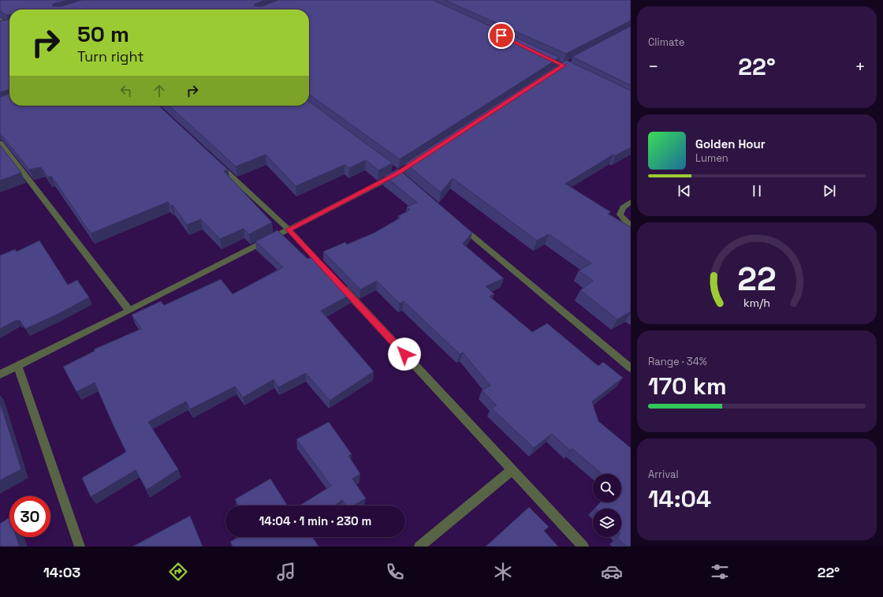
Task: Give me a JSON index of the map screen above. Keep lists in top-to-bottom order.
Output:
{
  "page": {
    "tile": [
      "Climate",
      ["Range · 34%", "170 km"],
      ["Arrival", "14:04"]
    ],
    "turn": ["50 m", "Turn right"],
    "heat": ["−", "22°", "+"],
    "song": ["Golden Hour", "Lumen"],
    "limit": "30",
    "trip": "14:04 · 1 min · 230 m",
    "tabs": ["14:03", "22°"],
    "gauge": ["22", "km/h"]
  }
}
